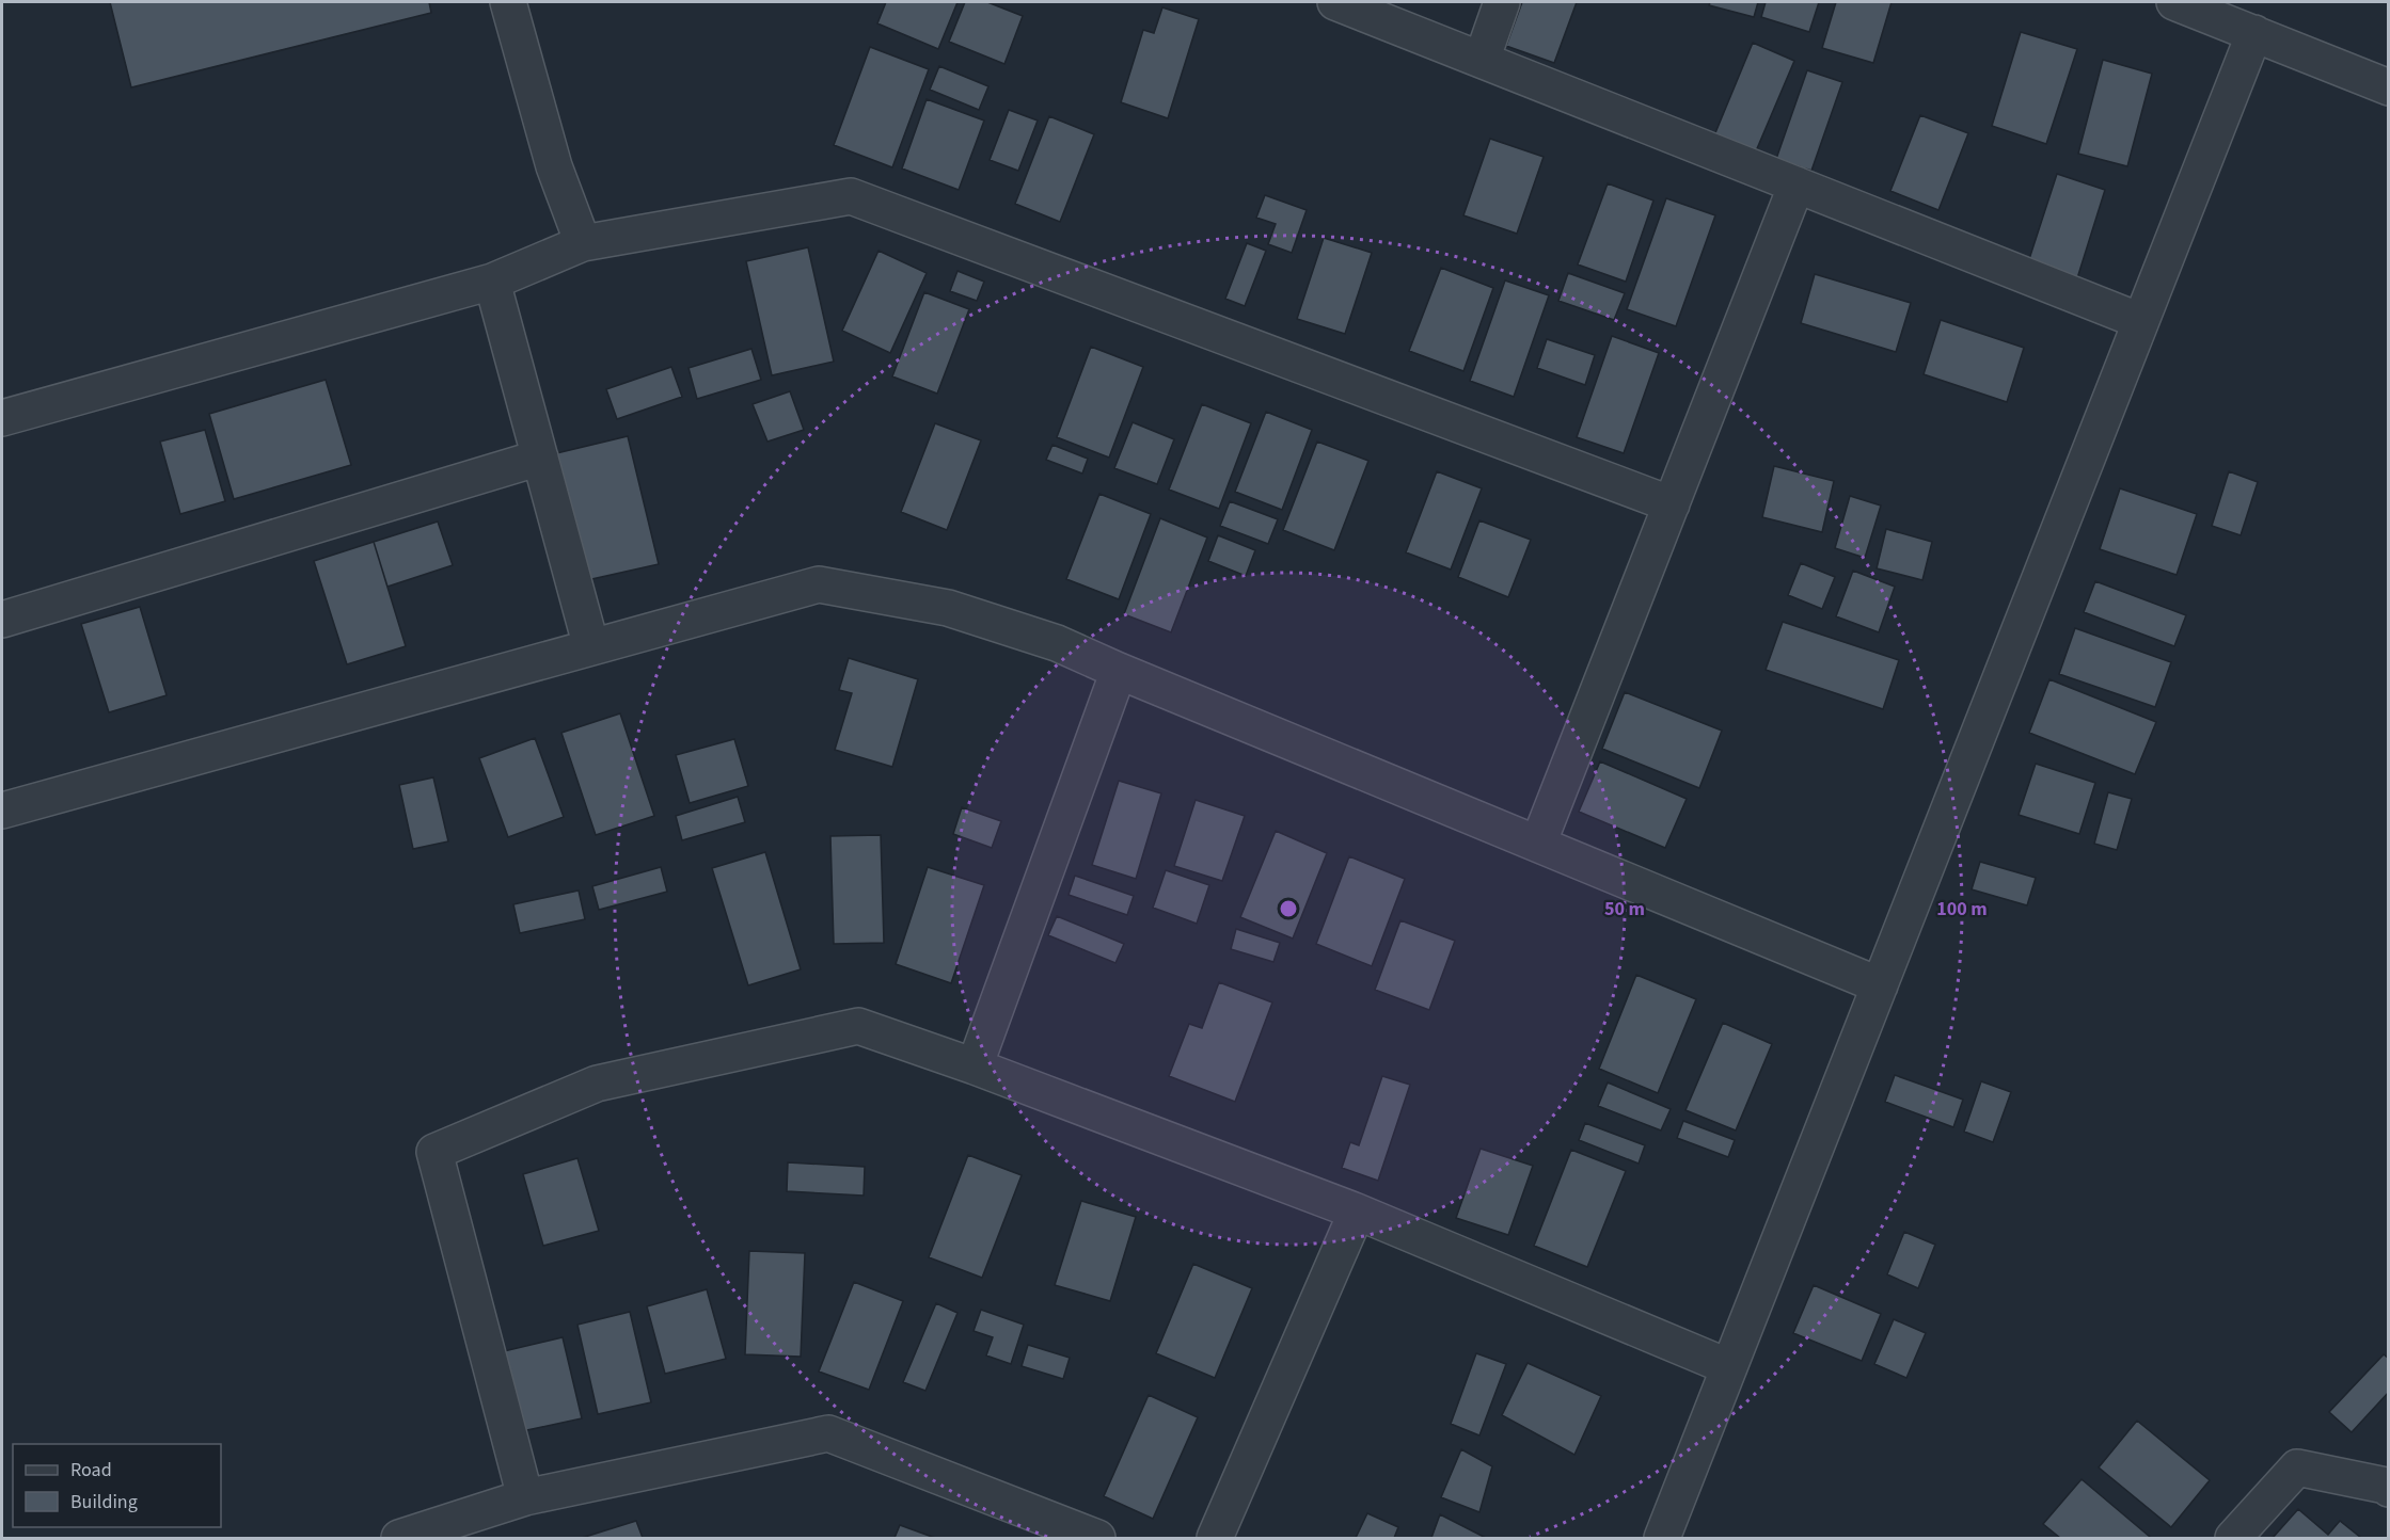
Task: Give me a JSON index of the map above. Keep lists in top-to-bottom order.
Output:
{
  "legend": ["Road", "Building"],
  "rings": ["50 m", "100 m"]
}
